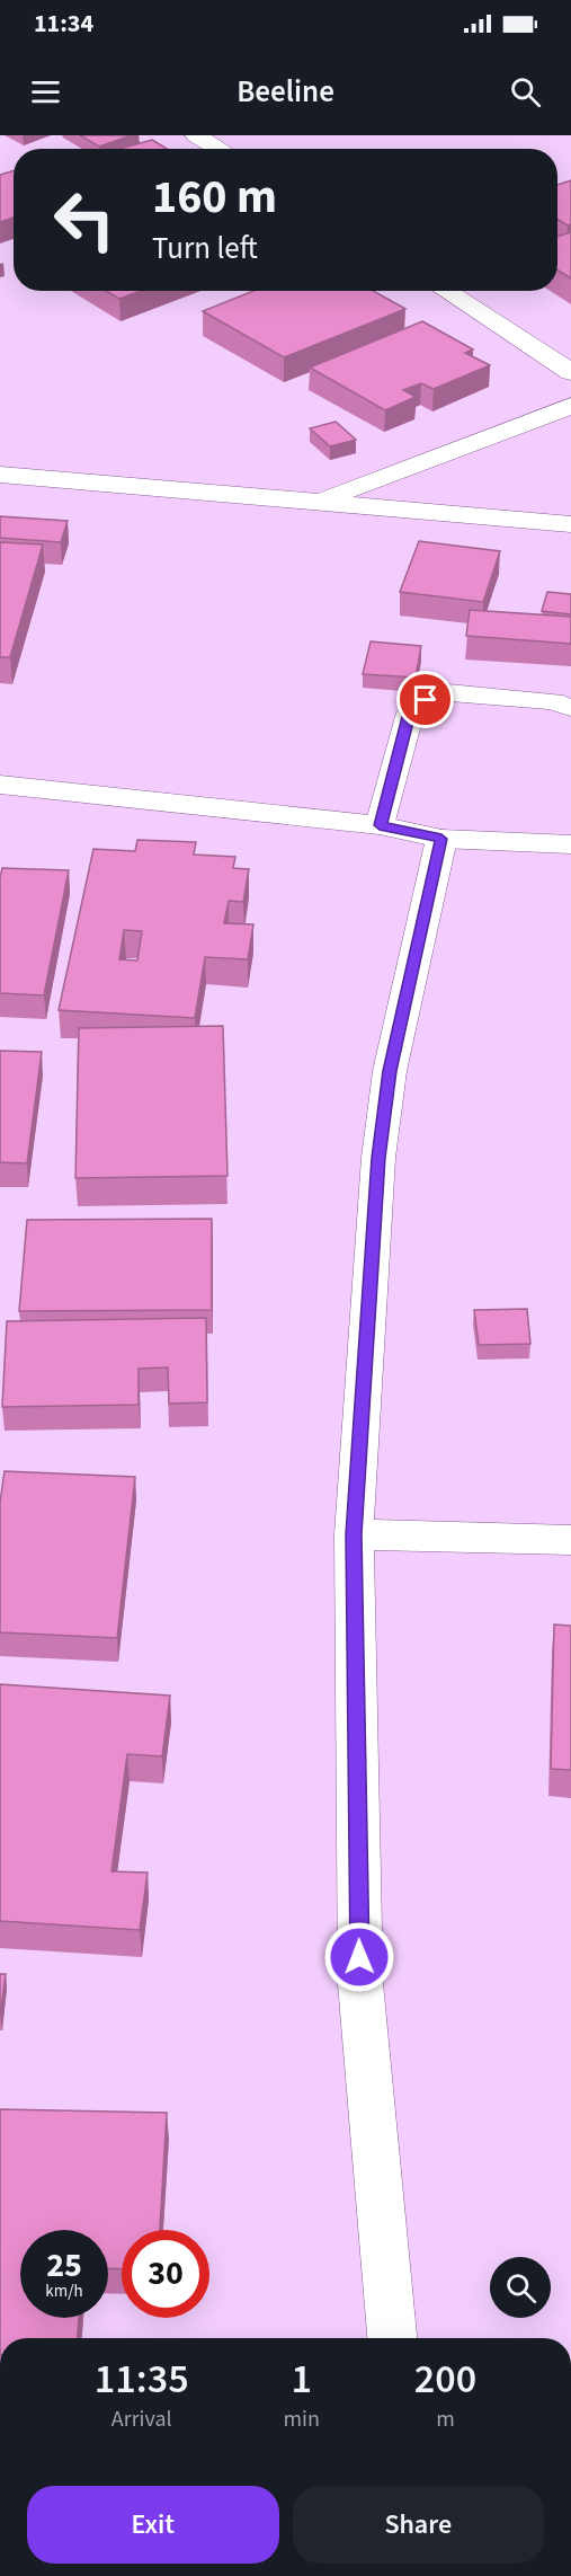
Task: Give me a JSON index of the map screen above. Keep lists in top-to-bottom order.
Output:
{
  "page": {
    "status": "11:34",
    "header": "Beeline",
    "turn": ["160 m", "Turn left"],
    "speed": "25 km/h",
    "limit": "30",
    "eta": [
      "11:35",
      "Arrival",
      "1",
      "min",
      "200",
      "m"
    ],
    "buttons": ["Exit", "Share"]
  }
}
